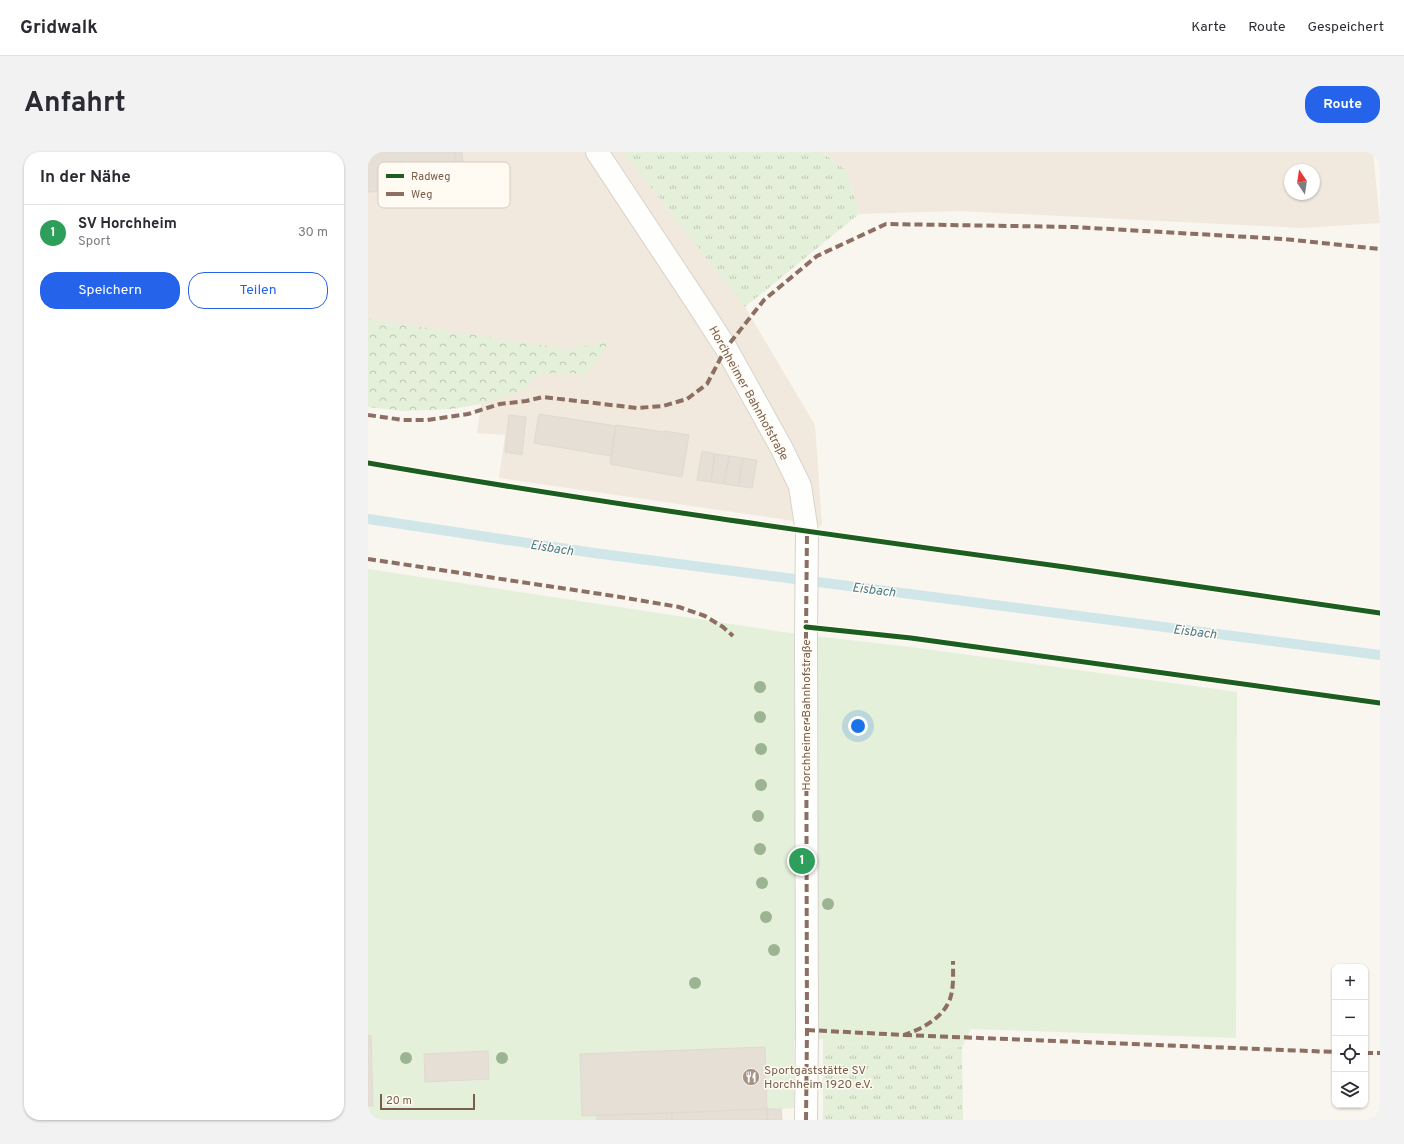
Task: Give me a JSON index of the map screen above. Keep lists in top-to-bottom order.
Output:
{
  "streets": {
    "street": ["Horchheimer Bahnhofstraße"]
  },
  "water": ["Eisbach"],
  "places": {
    "restaurant": ["Sportgaststätte SV Horchheim 1920 e.V."]
  },
  "legend": ["Radweg", "Weg"],
  "scale_bar": "20 m",
  "north": "top",
  "page": {
    "header": "Gridwalk",
    "nav": ["Karte", "Route", "Gespeichert"],
    "title": "Anfahrt",
    "buttons": [
      "Route",
      ["Speichern", "Teilen"]
    ],
    "heading": "In der Nähe",
    "list": [
      {
        "mark": "1",
        "name": "SV Horchheim",
        "note": "Sport",
        "value": "30 m"
      }
    ],
    "pins": "1",
    "map_buttons": ["+", "−"],
    "scale": "20 m"
  }
}
